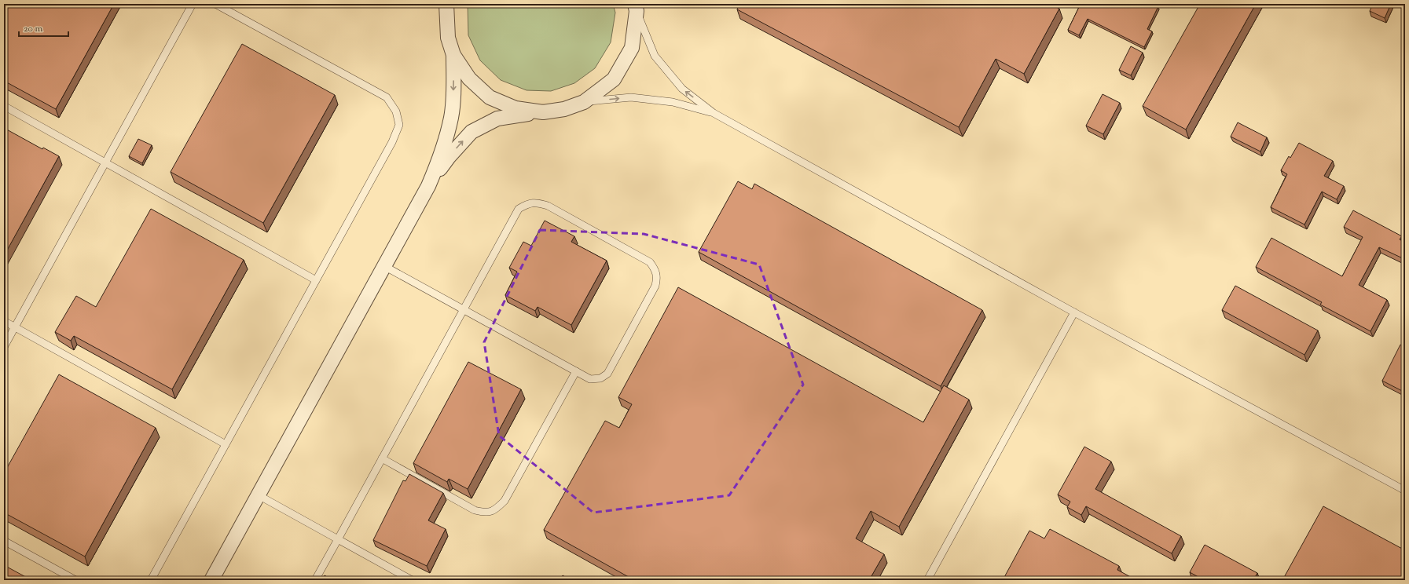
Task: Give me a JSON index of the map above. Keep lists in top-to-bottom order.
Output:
{
  "scale_bar": "20 m"
}
